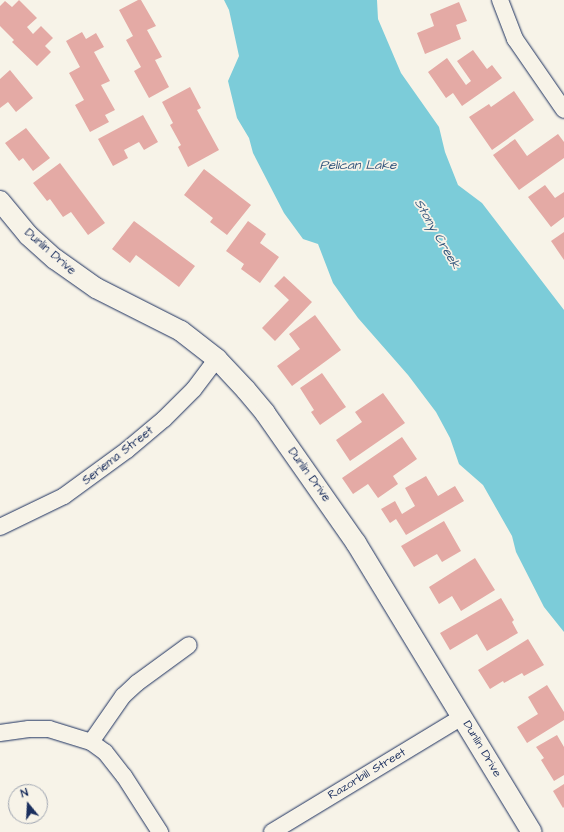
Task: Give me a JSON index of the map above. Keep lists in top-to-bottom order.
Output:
{
  "streets": {
    "street": ["Dunlin Drive", "Seriema Street", "Razorbill Street"]
  },
  "crossings": [
    ["Dunlin Drive", "Seriema Street"],
    ["Dunlin Drive", "Razorbill Street"]
  ],
  "water": ["Pelican Lake", "Stony Creek"],
  "north": "top"
}
